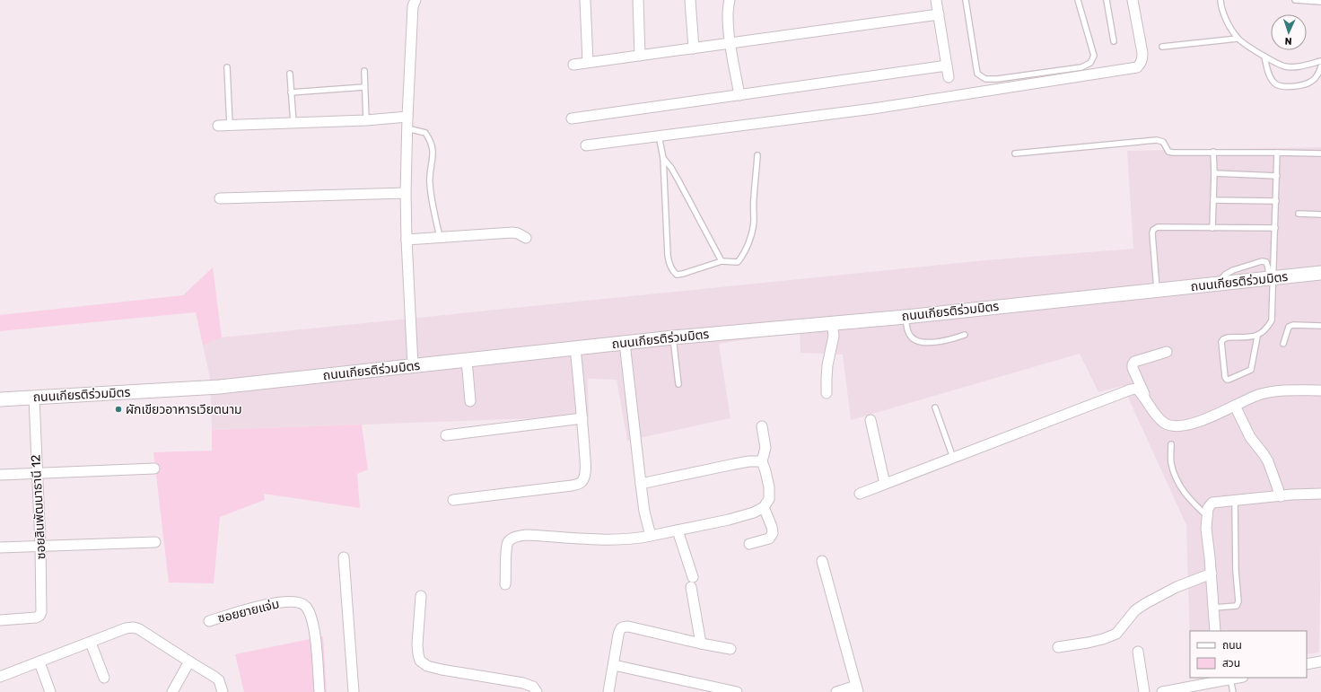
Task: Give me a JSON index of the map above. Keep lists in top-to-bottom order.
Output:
{
  "streets": {
    "street": ["ถนนเกียรติร่วมมิตร", "ซอยสินพัฒนาธานี 12", "ซอยยายแจ่ม"]
  },
  "crossings": [
    ["ถนนเกียรติร่วมมิตร", "ซอยสินพัฒนาธานี 12"]
  ],
  "places": ["ผักเขียวอาหารเวียตนาม"],
  "legend": ["ถนน", "สวน"],
  "north": "bottom"
}
